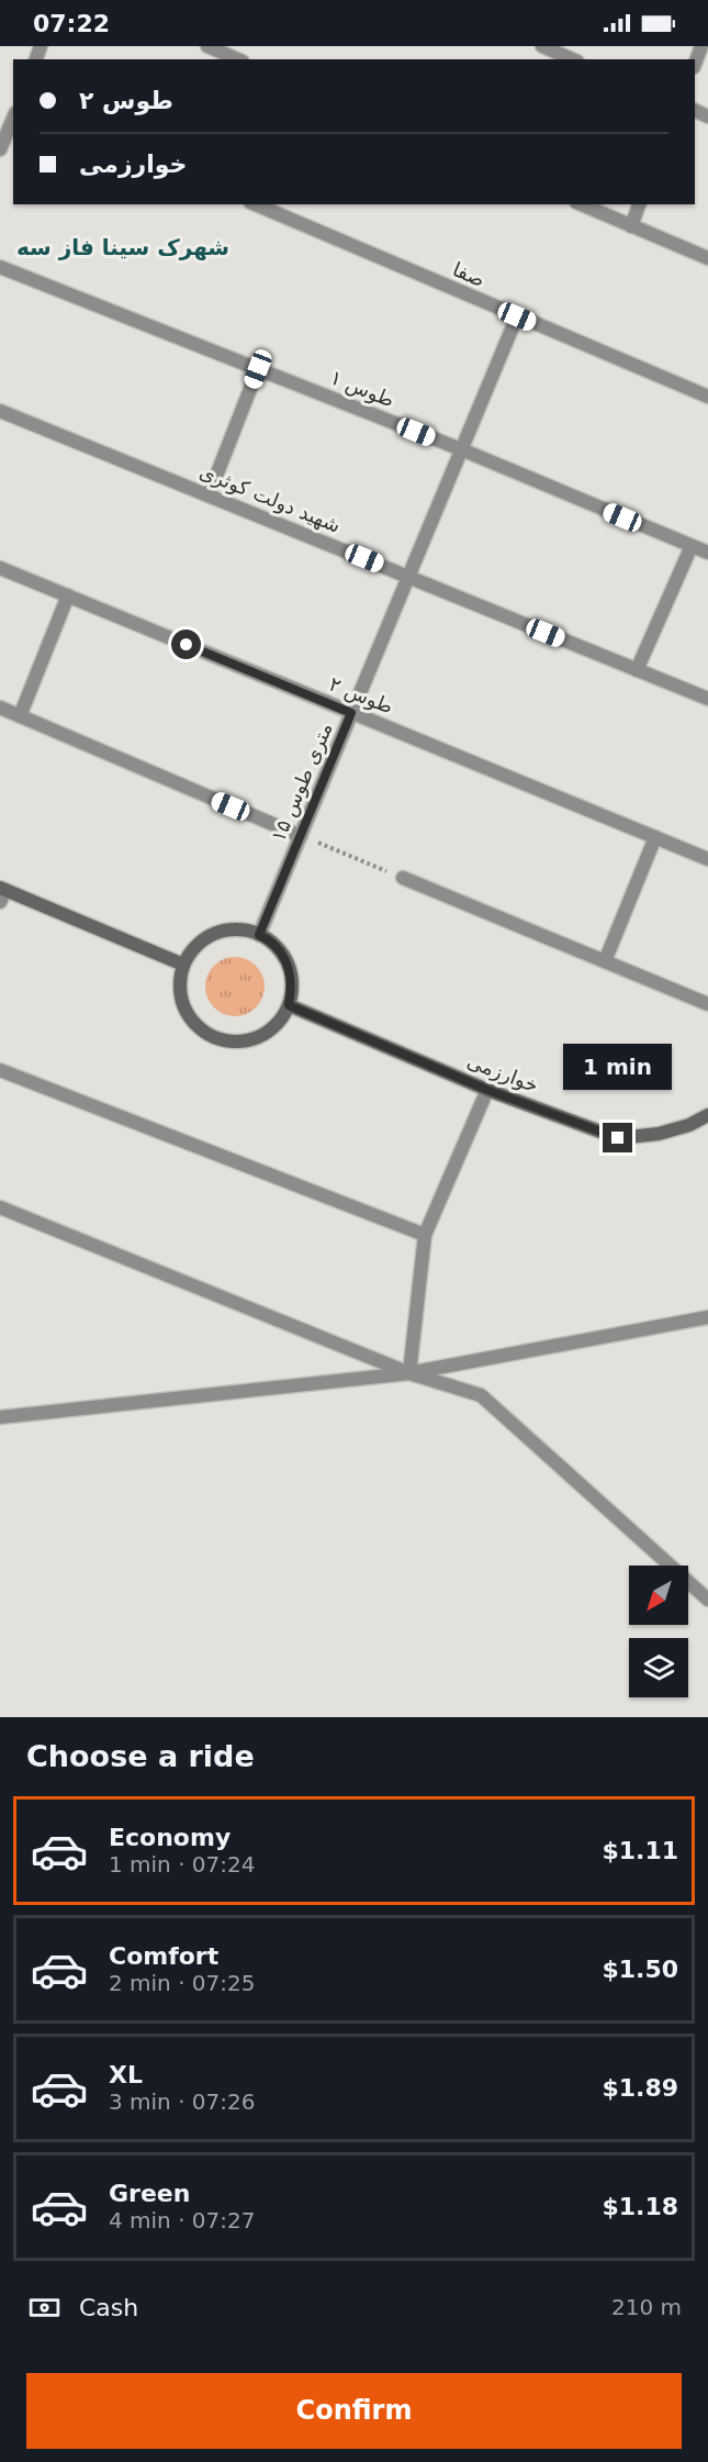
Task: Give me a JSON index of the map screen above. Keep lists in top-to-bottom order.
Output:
{
  "streets": {
    "street": [
      "صفا",
      "طوس ۱",
      "شهید دولت کوثری",
      "طوس ۲",
      "۱۵ متری طوس",
      "خوارزمی"
    ]
  },
  "crossings": [
    ["صفا", "۱۵ متری طوس"],
    ["طوس ۱", "۱۵ متری طوس"],
    ["شهید دولت کوثری", "۱۵ متری طوس"],
    ["طوس ۲", "۱۵ متری طوس"],
    ["۱۵ متری طوس", "خوارزمی"]
  ],
  "districts": ["شهرک سینا فاز سه"],
  "north": "bottom left",
  "page": {
    "status": "07:22",
    "banner": ["طوس ۲", "خوارزمی"],
    "bubble": "1 min",
    "heading": "Choose a ride",
    "list": [
      {
        "name": "Economy",
        "note": "1 min · 07:24",
        "value": "$1.11"
      },
      {
        "name": "Comfort",
        "note": "2 min · 07:25",
        "value": "$1.50"
      },
      {
        "name": "XL",
        "note": "3 min · 07:26",
        "value": "$1.89"
      },
      {
        "name": "Green",
        "note": "4 min · 07:27",
        "value": "$1.18"
      }
    ],
    "pay": ["Cash", "210 m"],
    "buttons": "Confirm"
  }
}
